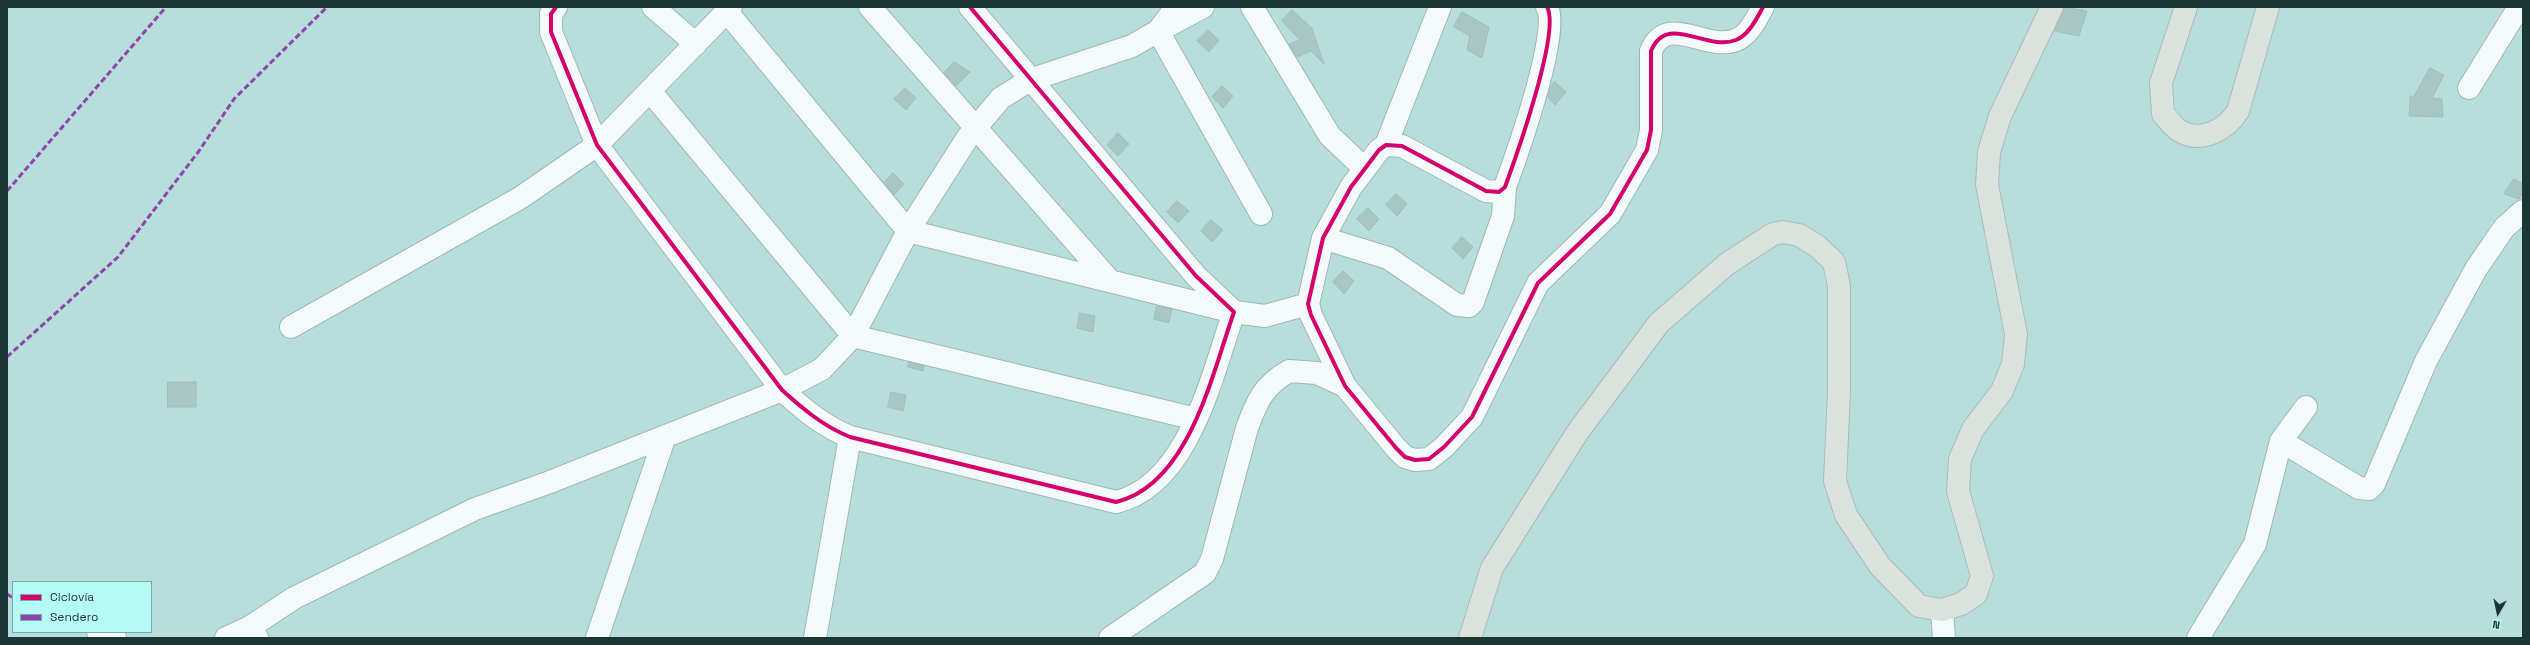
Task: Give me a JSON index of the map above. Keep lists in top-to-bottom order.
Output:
{
  "legend": ["Ciclovía", "Sendero"],
  "north": "bottom"
}
